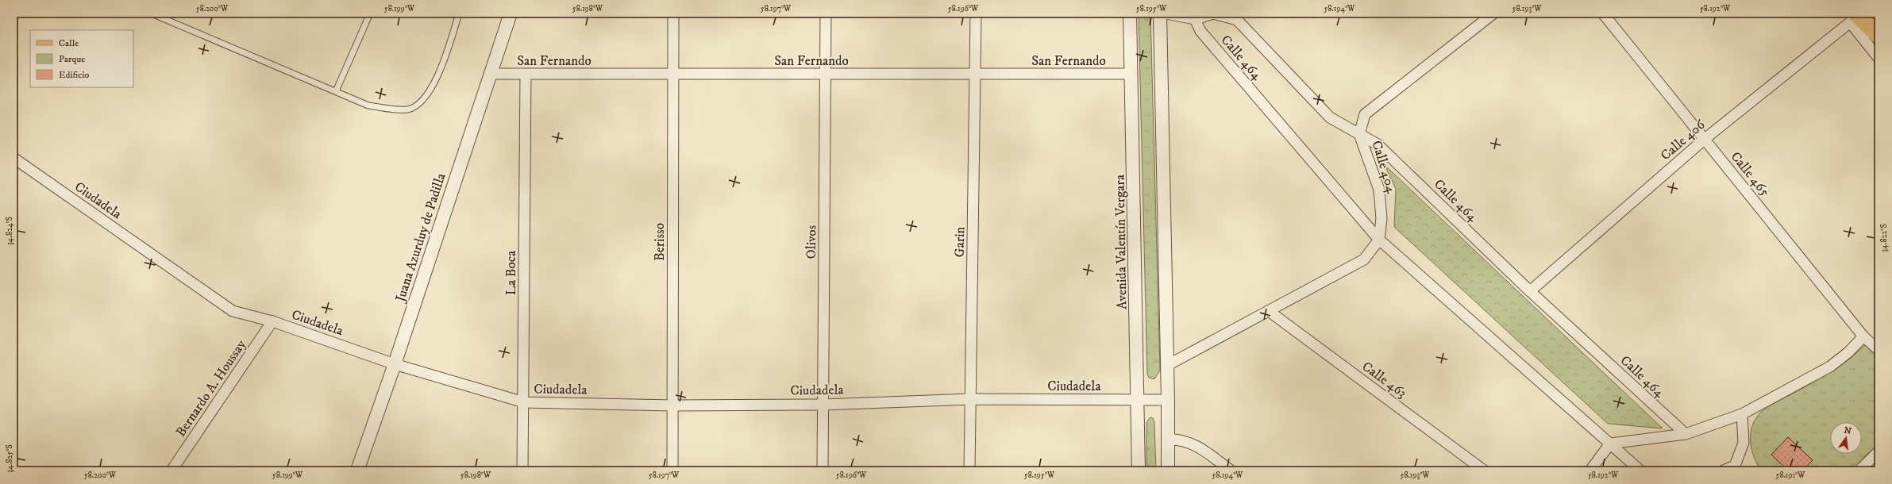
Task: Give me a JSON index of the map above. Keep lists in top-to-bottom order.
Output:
{
  "streets": {
    "street": [
      "Calle 464",
      "San Fernando",
      "Calle 406",
      "Calle 404",
      "Calle 465",
      "Ciudadela",
      "Juana Azurduy de Padilla",
      "Berisso",
      "Olivos",
      "Garin",
      "Avenida Valentín Vergara",
      "La Boca",
      "Calle 463",
      "Bernardo A. Houssay"
    ]
  },
  "crossings": [
    ["Calle 464", "Calle 406"],
    ["Calle 464", "Calle 404"],
    ["San Fernando", "Juana Azurduy de Padilla"],
    ["San Fernando", "Berisso"],
    ["San Fernando", "Olivos"],
    ["San Fernando", "Garin"],
    ["San Fernando", "Avenida Valentín Vergara"],
    ["San Fernando", "La Boca"],
    ["Calle 406", "Calle 465"],
    ["Ciudadela", "Juana Azurduy de Padilla"],
    ["Ciudadela", "Berisso"],
    ["Ciudadela", "Olivos"],
    ["Ciudadela", "Garin"],
    ["Ciudadela", "Avenida Valentín Vergara"],
    ["Ciudadela", "La Boca"],
    ["Ciudadela", "Bernardo A. Houssay"]
  ],
  "legend": ["Calle", "Parque", "Edificio"],
  "north": "top",
  "coordinates": [
    "58.200°W",
    "58.199°W",
    "58.198°W",
    "58.197°W",
    "58.196°W",
    "58.195°W",
    "58.194°W",
    "58.193°W",
    "58.192°W",
    "34.824°S",
    "34.822°S",
    "34.825°S",
    "58.191°W"
  ]
}
